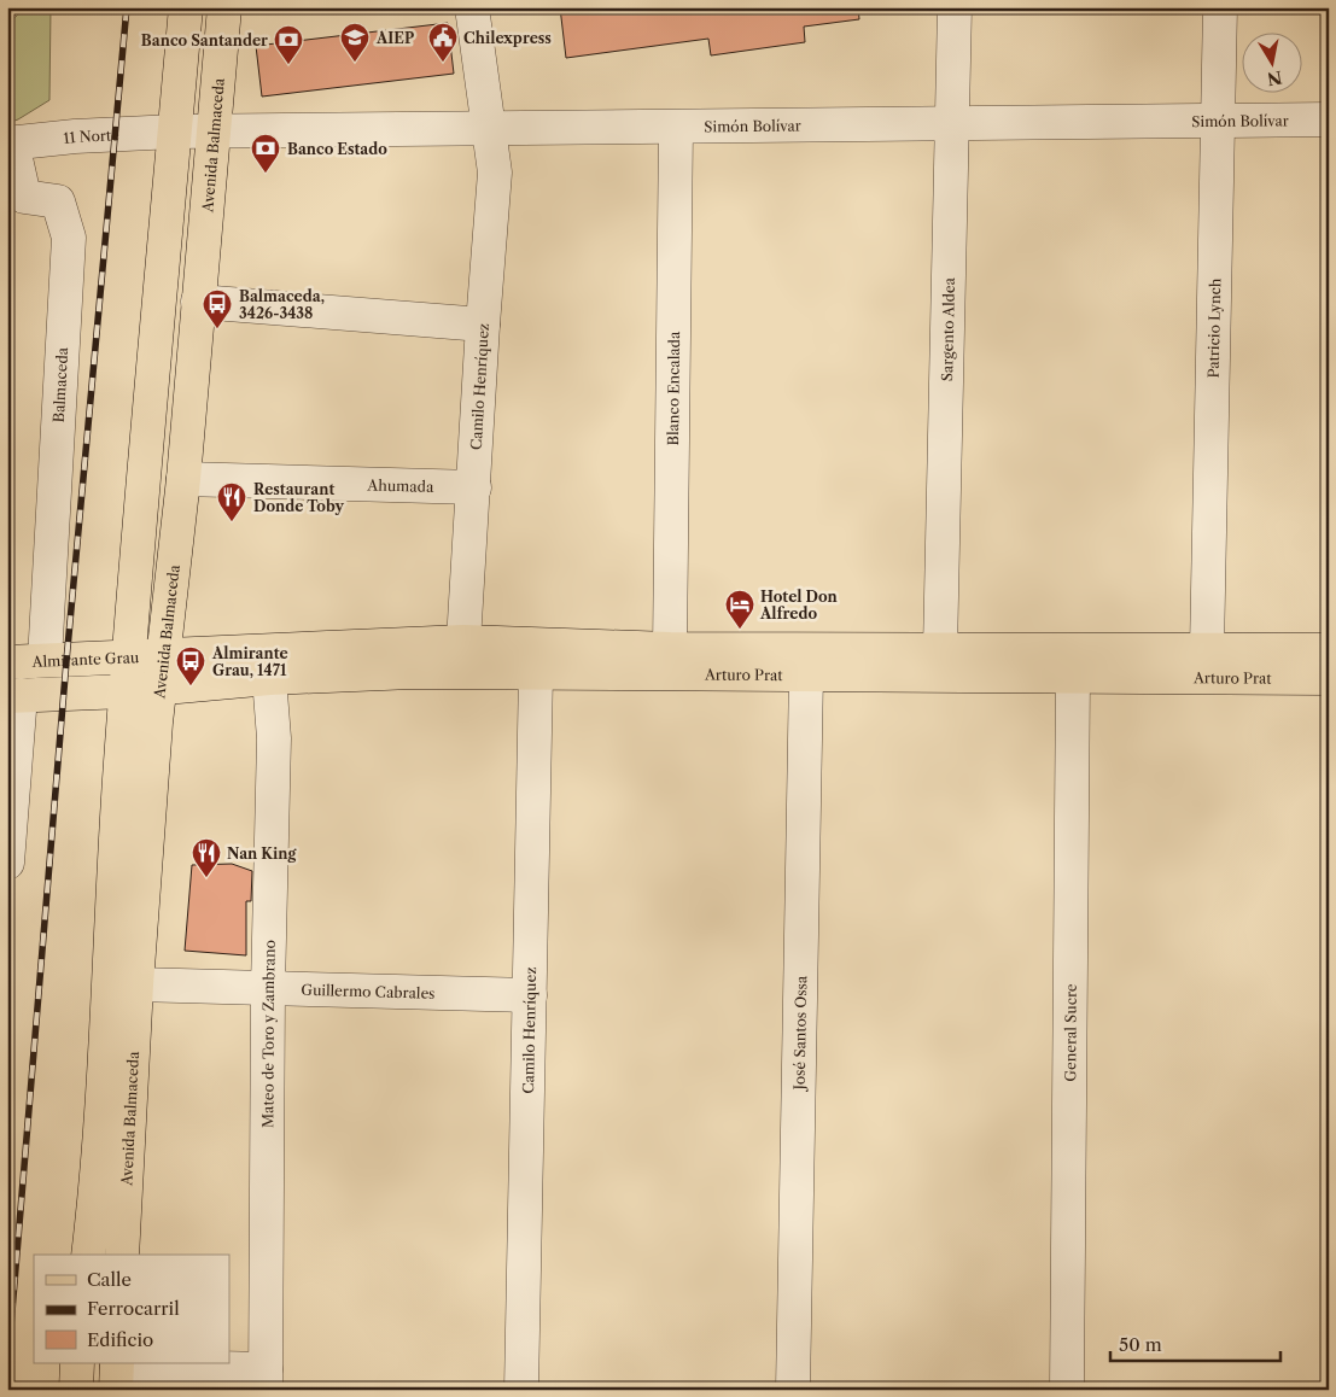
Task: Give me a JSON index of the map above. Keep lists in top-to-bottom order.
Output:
{
  "streets": {
    "main road": ["Avenida Balmaceda", "Almirante Grau", "Arturo Prat"],
    "street": [
      "Simón Bolívar",
      "11 Norte",
      "Sargento Aldea",
      "Patricio Lynch",
      "Balmaceda",
      "Camilo Henríquez",
      "Blanco Encalada",
      "Ahumada",
      "Guillermo Cabrales",
      "José Santos Ossa",
      "General Sucre",
      "Mateo de Toro y Zambrano"
    ]
  },
  "crossings": [
    ["Simón Bolívar", "11 Norte"],
    ["Simón Bolívar", "Avenida Balmaceda"],
    ["Simón Bolívar", "Sargento Aldea"],
    ["Simón Bolívar", "Patricio Lynch"],
    ["Simón Bolívar", "Camilo Henríquez"],
    ["Simón Bolívar", "Blanco Encalada"],
    ["11 Norte", "Avenida Balmaceda"],
    ["11 Norte", "Balmaceda"],
    ["Avenida Balmaceda", "Ahumada"],
    ["Avenida Balmaceda", "Almirante Grau"],
    ["Avenida Balmaceda", "Arturo Prat"],
    ["Avenida Balmaceda", "Guillermo Cabrales"],
    ["Sargento Aldea", "Arturo Prat"],
    ["Patricio Lynch", "Arturo Prat"],
    ["Balmaceda", "Almirante Grau"],
    ["Camilo Henríquez", "Ahumada"],
    ["Camilo Henríquez", "Arturo Prat"],
    ["Camilo Henríquez", "Guillermo Cabrales"],
    ["Blanco Encalada", "Arturo Prat"],
    ["Almirante Grau", "Arturo Prat"],
    ["Arturo Prat", "José Santos Ossa"],
    ["Arturo Prat", "General Sucre"],
    ["Arturo Prat", "Mateo de Toro y Zambrano"],
    ["Guillermo Cabrales", "Mateo de Toro y Zambrano"]
  ],
  "places": {
    "school or university": ["AIEP"],
    "public building": ["Chilexpress"],
    "bank": ["Banco Santander", "Banco Estado"],
    "bus stop": ["Balmaceda, 3426-3438", "Almirante Grau, 1471"],
    "restaurant": ["Restaurant Donde Toby", "Nan King"],
    "hotel": ["Hotel Don Alfredo"]
  },
  "legend": ["Calle", "Ferrocarril", "Edificio"],
  "scale_bar": "50 m",
  "north": "bottom"
}
